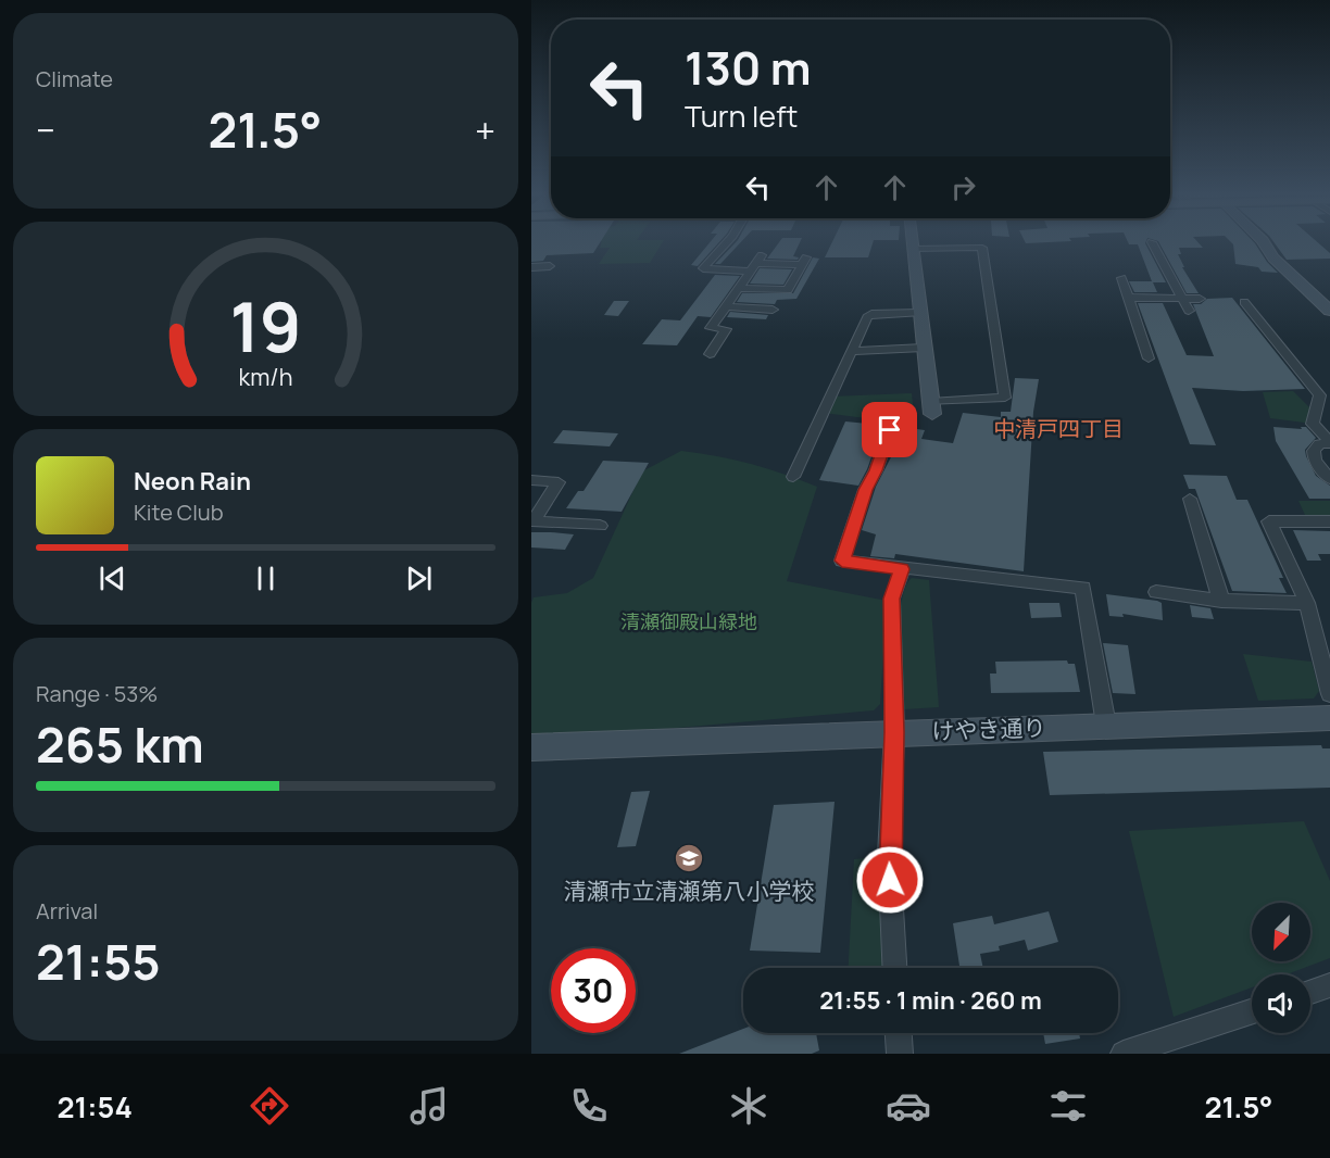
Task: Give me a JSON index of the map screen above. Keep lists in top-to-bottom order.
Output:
{
  "streets": {
    "street": ["けやき通り"]
  },
  "districts": ["中清戸四丁目"],
  "parks": ["清瀬御殿山緑地"],
  "places": {
    "school or university": ["清瀬市立清瀬第八小学校"]
  },
  "north": "bottom left",
  "page": {
    "tile": [
      "Climate",
      ["Range · 53%", "265 km"],
      ["Arrival", "21:55"]
    ],
    "turn": ["130 m", "Turn left"],
    "heat": ["−", "21.5°", "+"],
    "song": ["Neon Rain", "Kite Club"],
    "limit": "30",
    "trip": "21:55 · 1 min · 260 m",
    "tabs": ["21:54", "21.5°"],
    "gauge": ["19", "km/h"]
  }
}
